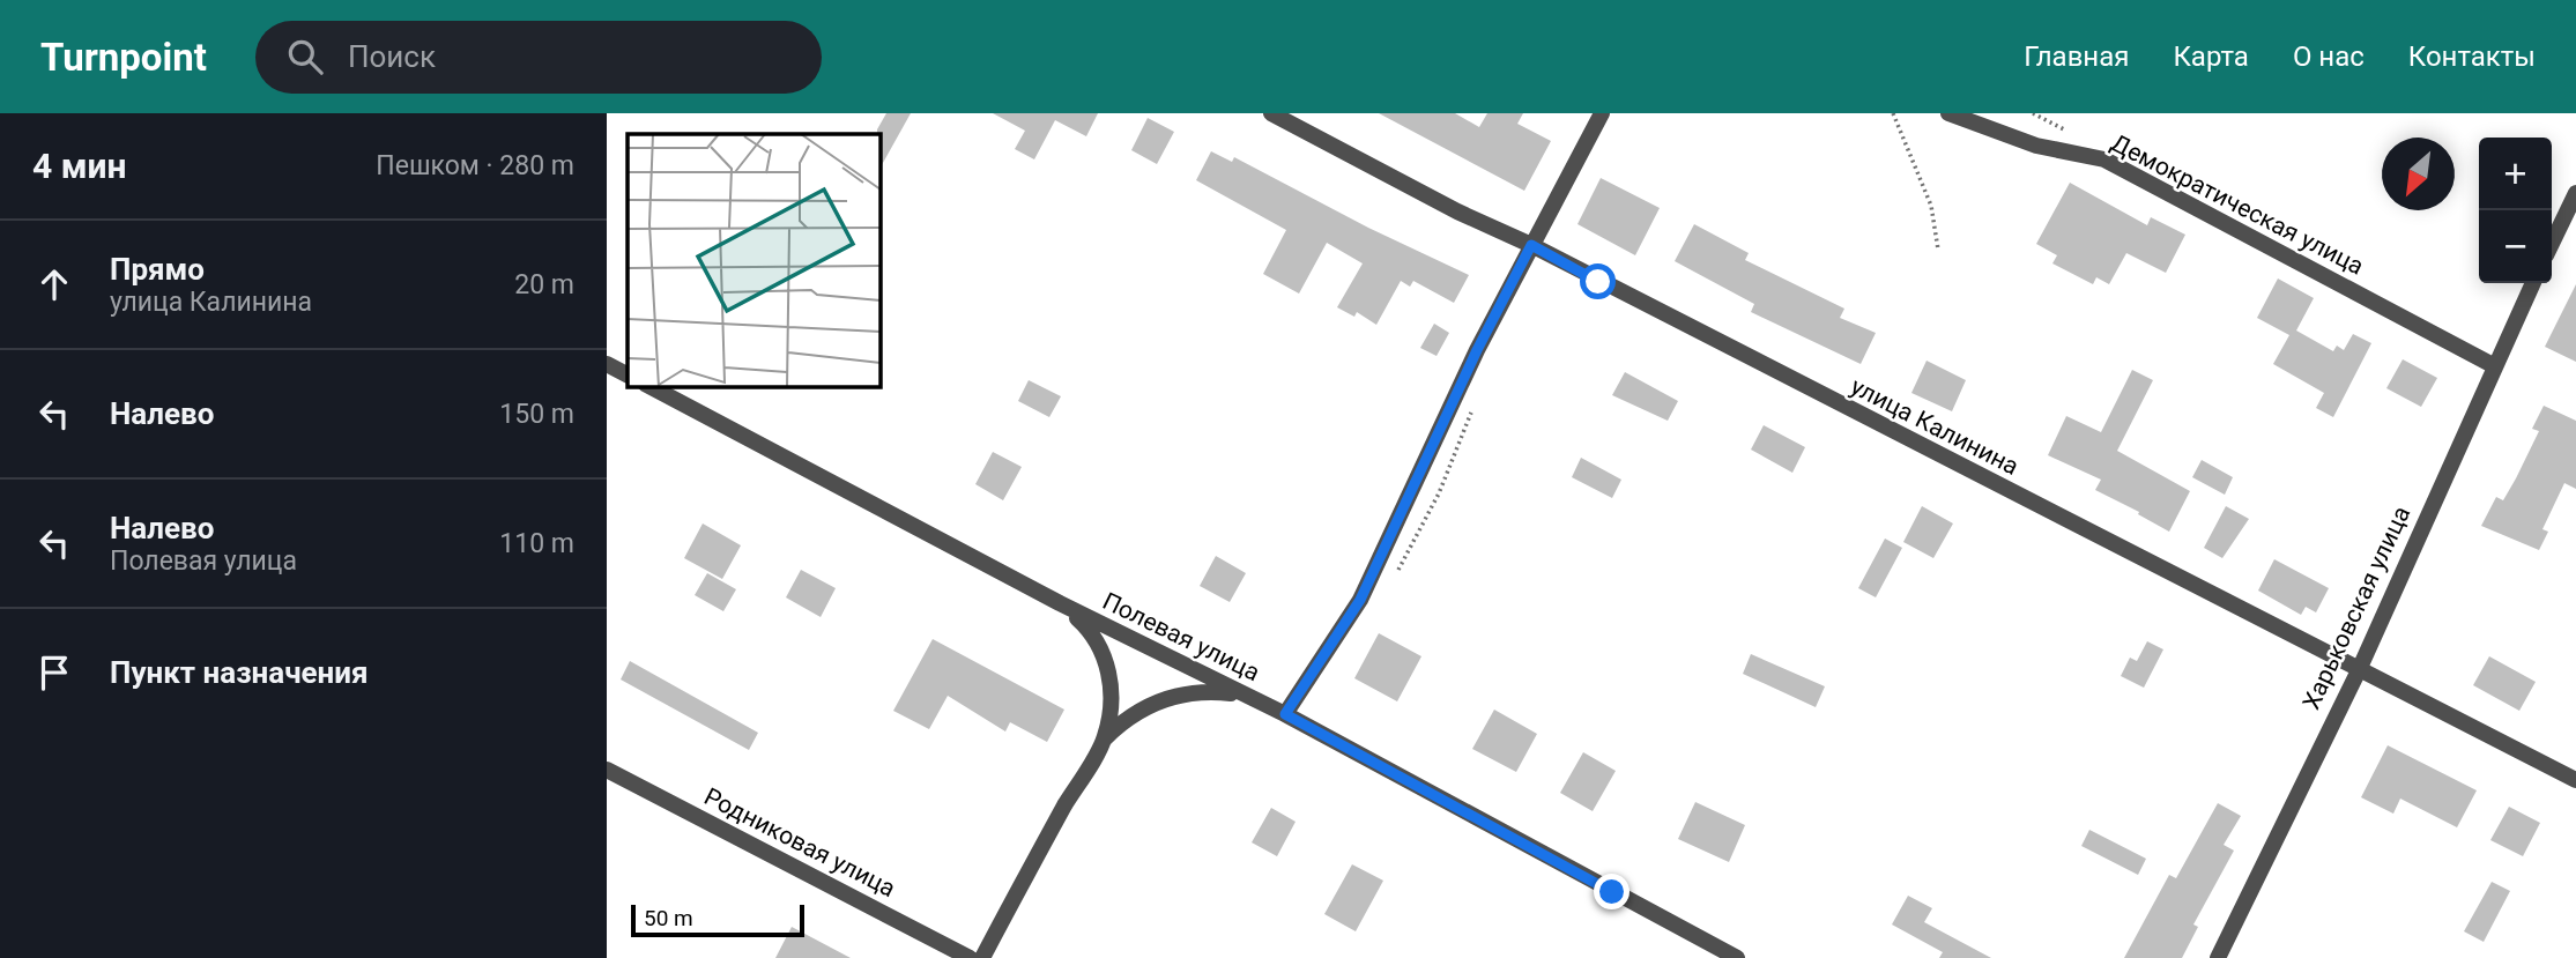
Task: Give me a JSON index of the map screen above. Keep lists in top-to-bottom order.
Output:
{
  "streets": {
    "street": [
      "Демократическая улица",
      "улица Калинина",
      "Харьковская улица",
      "Полевая улица",
      "Родниковая улица"
    ]
  },
  "crossings": [
    ["Демократическая улица", "Харьковская улица"],
    ["улица Калинина", "Харьковская улица"]
  ],
  "scale_bar": "50 m",
  "north": "bottom left",
  "page": {
    "header": "Turnpoint",
    "search": "Поиск",
    "nav": [
      "Главная",
      "Карта",
      "О нас",
      "Контакты"
    ],
    "heading": ["4 мин", "Пешком · 280 m"],
    "map_buttons": ["+", "−"],
    "list": [
      ["Прямо", "улица Калинина", "20 m"],
      ["Налево", "150 m"],
      ["Налево", "Полевая улица", "110 m"],
      "Пункт назначения"
    ],
    "scale": "50 m"
  }
}
